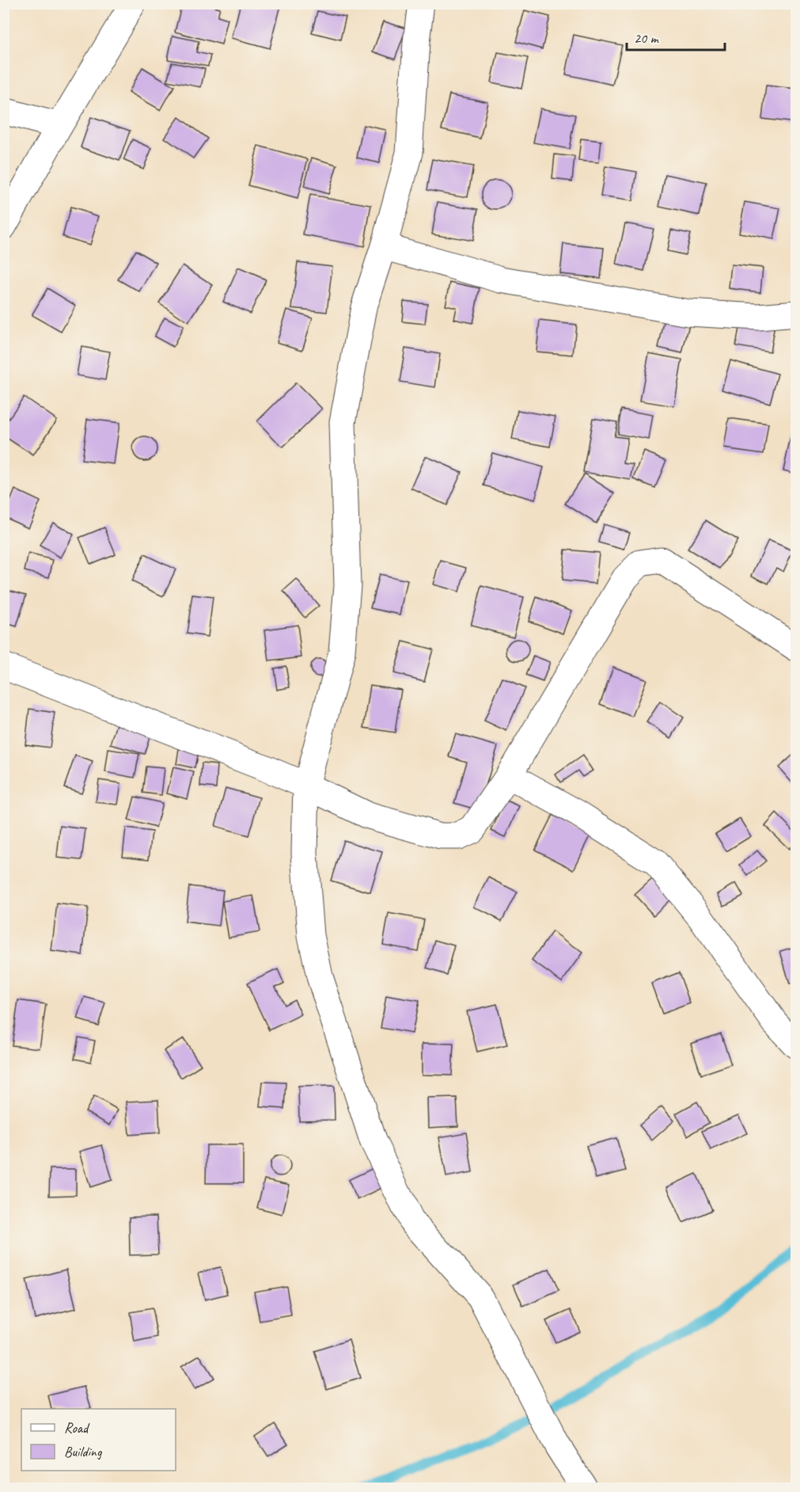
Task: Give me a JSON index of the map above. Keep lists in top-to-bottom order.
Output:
{
  "legend": ["Road", "Building"],
  "scale_bar": "20 m"
}
